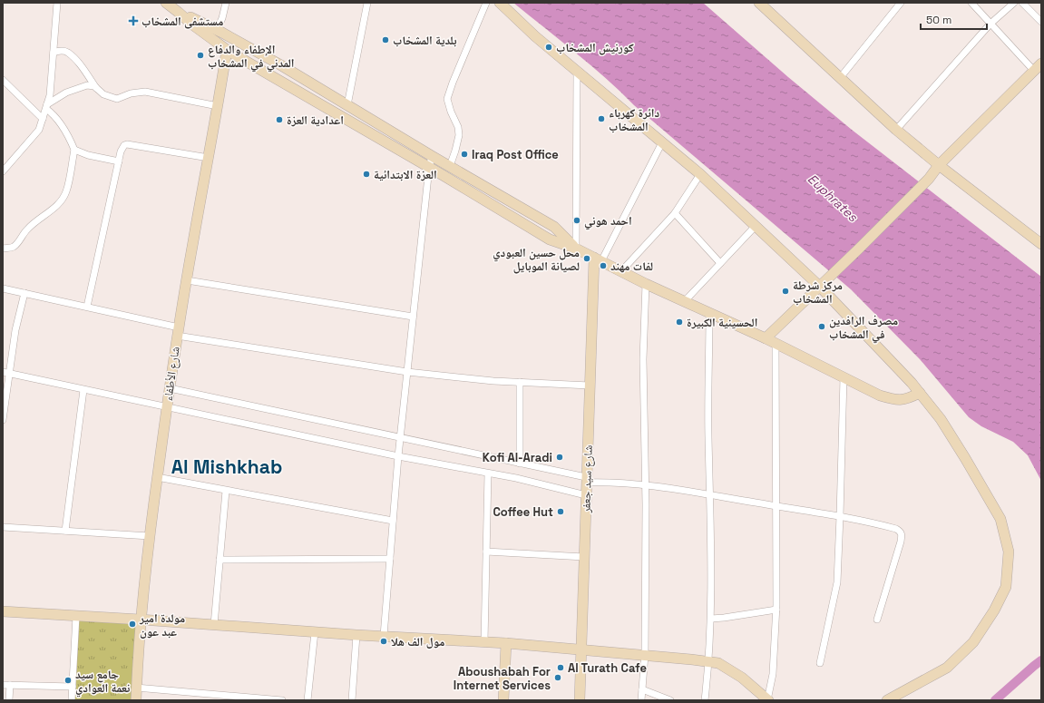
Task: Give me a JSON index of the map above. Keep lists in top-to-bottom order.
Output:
{
  "streets": {
    "street": ["شارع الأطفاء", "شارع سيد جعفر"]
  },
  "districts": ["Al Mishkhab"],
  "water": ["Euphrates"],
  "places": {
    "health": ["مستشفى المشخاب"],
    "other": [
      "بلدية المشخاب",
      "كورنيش المشخاب",
      "الإطفاء والدفاع المدني في المشخاب",
      "دائرة كهرباء المشخاب",
      "اعدادية العزة",
      "Iraq Post Office",
      "العزة الابتدائية",
      "احمد هوني",
      "محل حسين العبودي لصيانة الموبايل",
      "لفات مهند",
      "مركز شرطة المشخاب",
      "الحسينية الكبيرة",
      "مصرف الرافدين في المشخاب",
      "Kofi Al-Aradi",
      "Coffee Hut",
      "مولدة امير عبد عون",
      "مول الف هلا",
      "Al Turath Cafe",
      "Aboushabah For Internet Services",
      "جامع سيد نعمة العوادي"
    ]
  },
  "scale_bar": "50 m"
}
